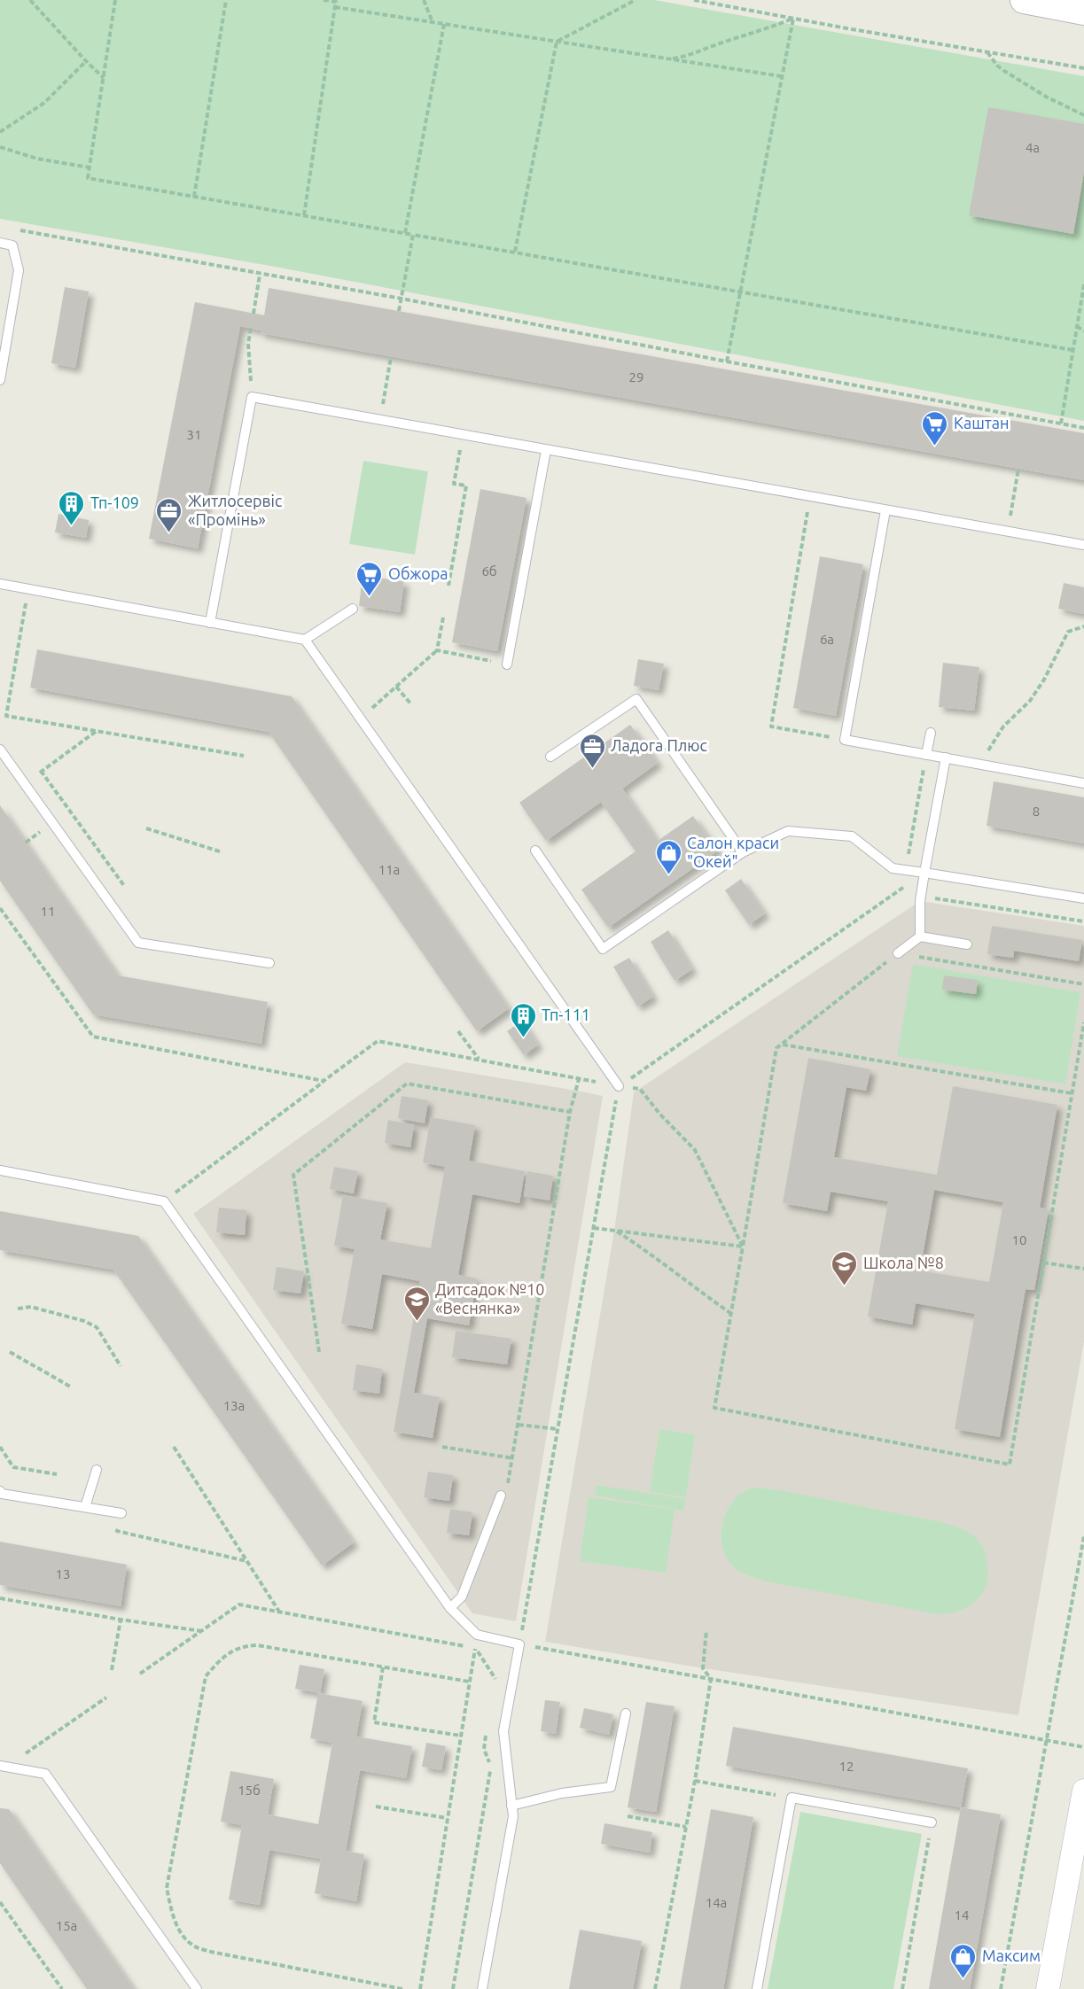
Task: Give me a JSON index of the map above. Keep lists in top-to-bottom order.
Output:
{
  "places": {
    "supermarket": ["Каштан", "Обжора"],
    "building": ["Тп-109", "Тп-111"],
    "office": ["Житлосервіс «Промінь»", "Ладога Плюс"],
    "shop": ["Салон краси \"Окей\"", "Максим"],
    "school or university": ["Школа №8", "Дитсадок №10 «Веснянка»"]
  },
  "house_numbers": [
    "4а",
    "29",
    "31",
    "6б",
    "6а",
    "8",
    "11а",
    "11",
    "10",
    "13а",
    "13",
    "12",
    "15б",
    "14а",
    "14",
    "15а"
  ]
}
